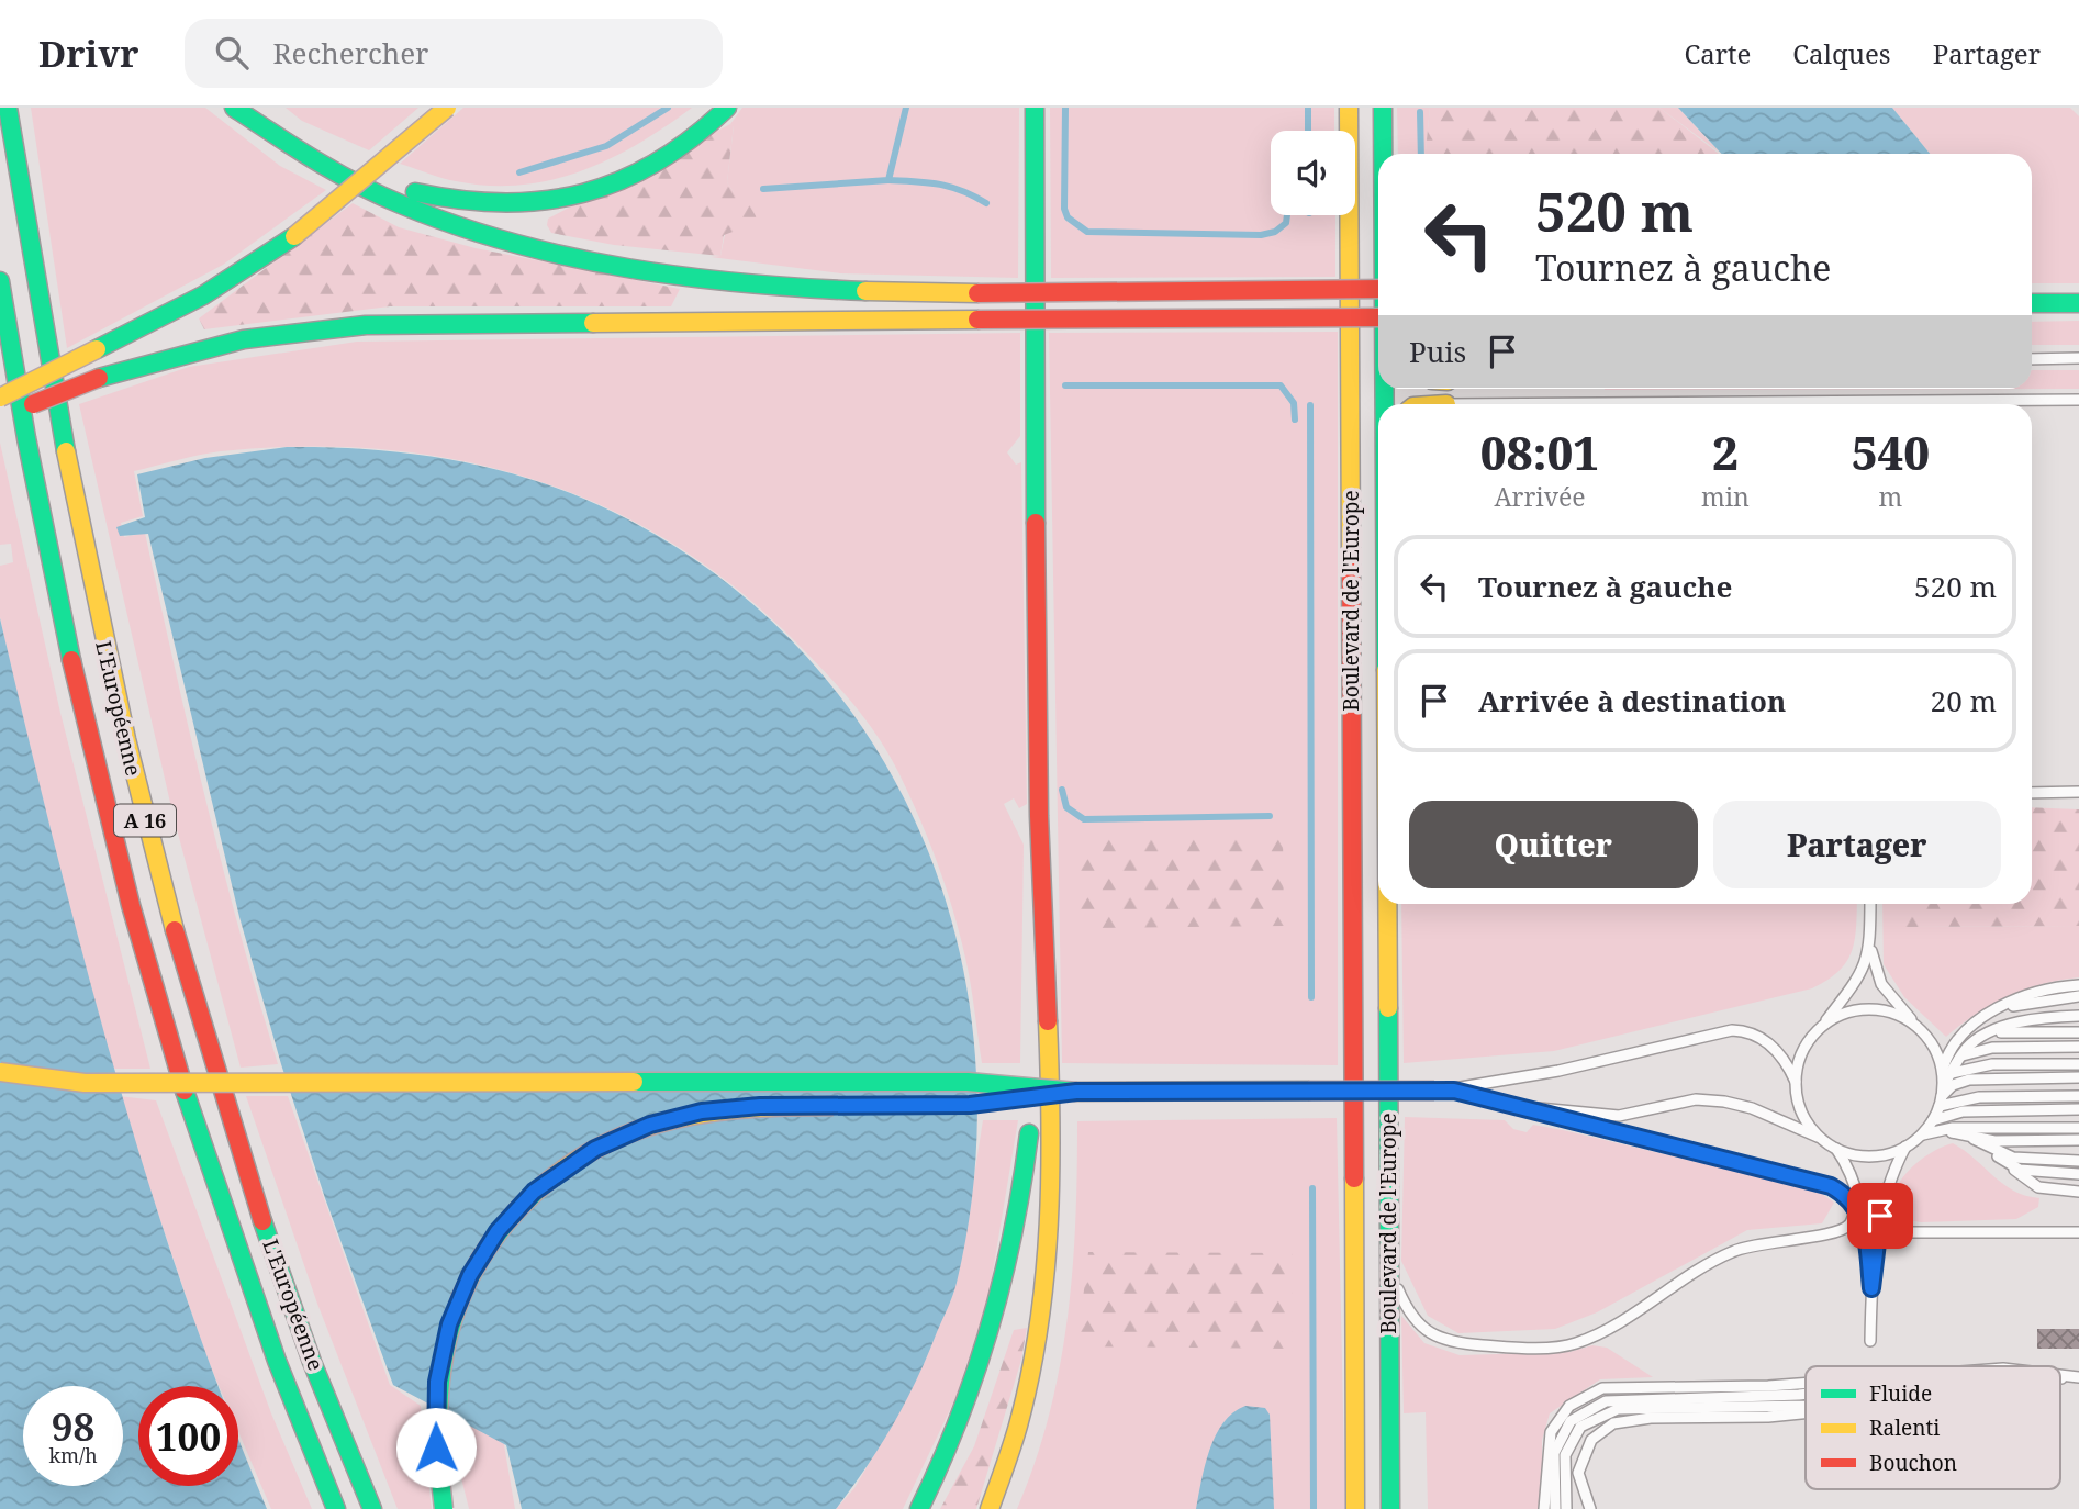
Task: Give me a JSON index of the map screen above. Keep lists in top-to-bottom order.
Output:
{
  "streets": {
    "main road": ["Boulevard de l'Europe", "L'Européenne", "A 16"]
  },
  "legend": ["Fluide", "Ralenti", "Bouchon"],
  "page": {
    "header": "Drivr",
    "search": "Rechercher",
    "nav": ["Carte", "Calques", "Partager"],
    "turn": ["520 m", "Tournez à gauche"],
    "then": "Puis",
    "eta": [
      "08:01",
      "Arrivée",
      "2",
      "min",
      "540",
      "m"
    ],
    "list": [
      {
        "name": "Tournez à gauche",
        "value": "520 m"
      },
      {
        "name": "Arrivée à destination",
        "value": "20 m"
      }
    ],
    "buttons": ["Quitter", "Partager"],
    "speed": "98 km/h",
    "limit": "100"
  }
}
